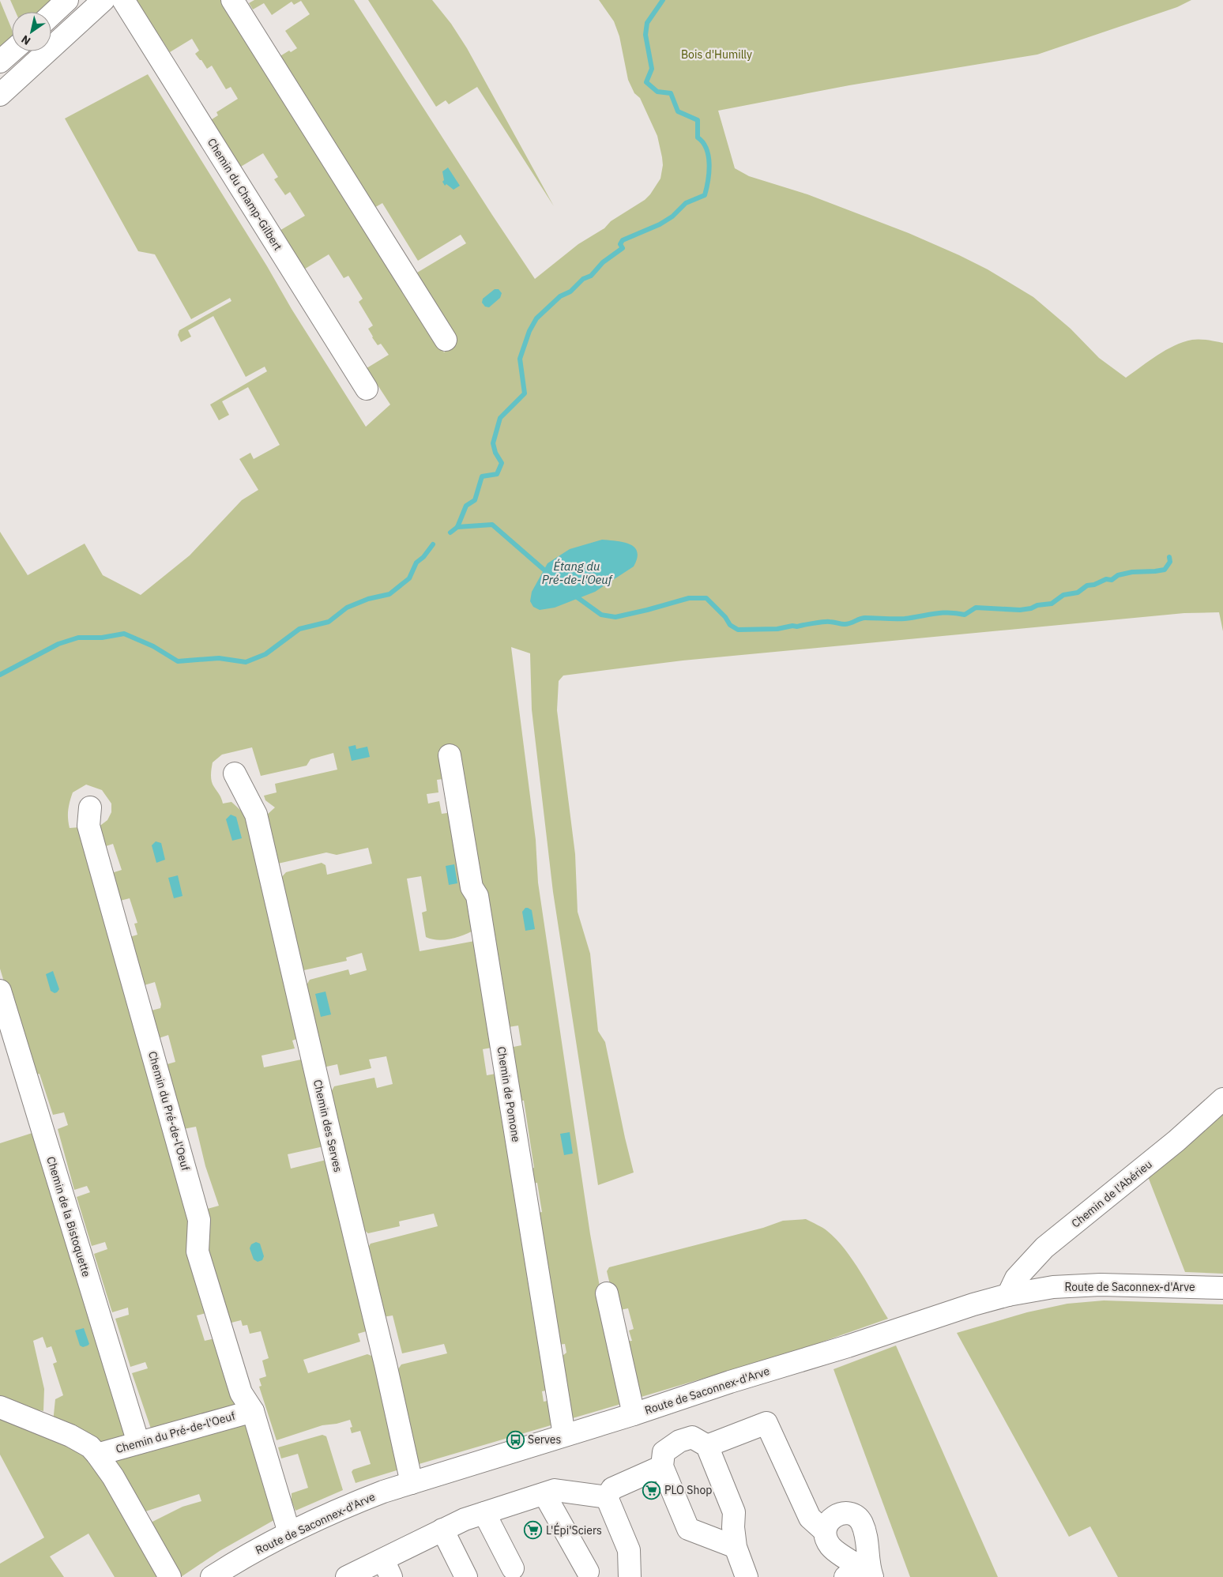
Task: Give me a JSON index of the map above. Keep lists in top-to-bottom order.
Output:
{
  "streets": {
    "street": [
      "Chemin du Champ-Gilbert",
      "Chemin de Pomone",
      "Chemin du Pré-de-l'Oeuf",
      "Chemin des Serves",
      "Chemin de l'Abérieu",
      "Chemin de la Bistoquette",
      "Route de Saconnex-d'Arve"
    ]
  },
  "crossings": [
    ["Chemin de Pomone", "Route de Saconnex-d'Arve"],
    ["Chemin du Pré-de-l'Oeuf", "Chemin de la Bistoquette"],
    ["Chemin du Pré-de-l'Oeuf", "Route de Saconnex-d'Arve"],
    ["Chemin des Serves", "Route de Saconnex-d'Arve"],
    ["Chemin de l'Abérieu", "Route de Saconnex-d'Arve"]
  ],
  "water": ["Étang du Pré-de-l'Oeuf"],
  "parks": ["Bois d'Humilly"],
  "places": {
    "bus stop": ["Serves"],
    "supermarket": ["PLO Shop", "L'Épi'Sciers"]
  },
  "north": "bottom left"
}
